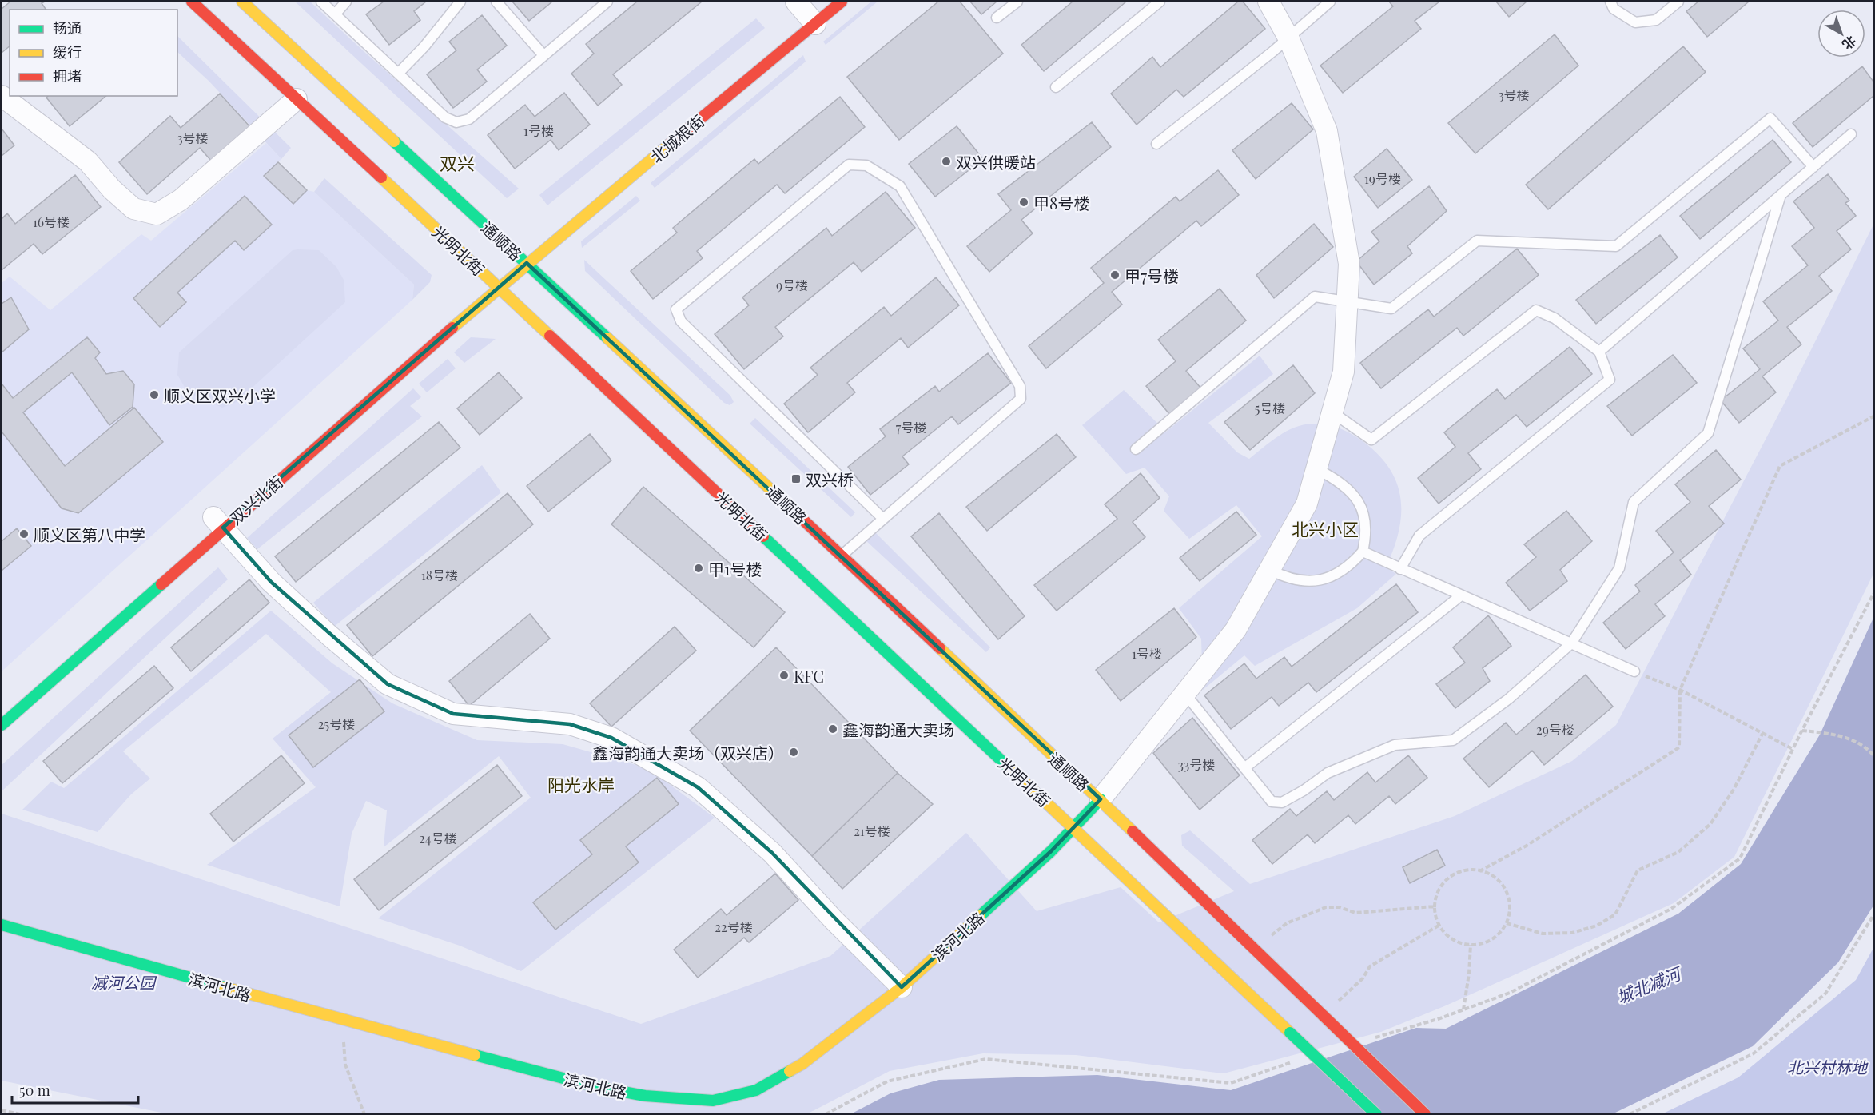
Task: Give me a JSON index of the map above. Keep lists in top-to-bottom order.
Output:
{
  "streets": {
    "main road": [
      "北城根街",
      "通顺路",
      "光明北街",
      "双兴北街",
      "滨河北路"
    ]
  },
  "crossings": [
    ["北城根街", "通顺路"],
    ["北城根街", "双兴北街"],
    ["通顺路", "滨河北路"],
    ["光明北街", "双兴北街"],
    ["光明北街", "滨河北路"]
  ],
  "districts": ["双兴", "北兴小区", "阳光水岸"],
  "water": ["城北减河"],
  "parks": ["减河公园", "北兴村林地"],
  "places": {
    "other": [
      "双兴供暖站",
      "甲8号楼",
      "甲7号楼",
      "顺义区双兴小学",
      "顺义区第八中学",
      "甲1号楼",
      "KFC",
      "鑫海韵通大卖场",
      "鑫海韵通大卖场（双兴店）"
    ],
    "transit": ["双兴桥"]
  },
  "house_numbers": [
    "3号楼",
    "1号楼",
    "3号楼",
    "19号楼",
    "16号楼",
    "9号楼",
    "5号楼",
    "7号楼",
    "18号楼",
    "1号楼",
    "25号楼",
    "29号楼",
    "33号楼",
    "21号楼",
    "24号楼",
    "22号楼"
  ],
  "legend": ["畅通", "缓行", "拥堵"],
  "scale_bar": "50 m",
  "north": "bottom right"
}
